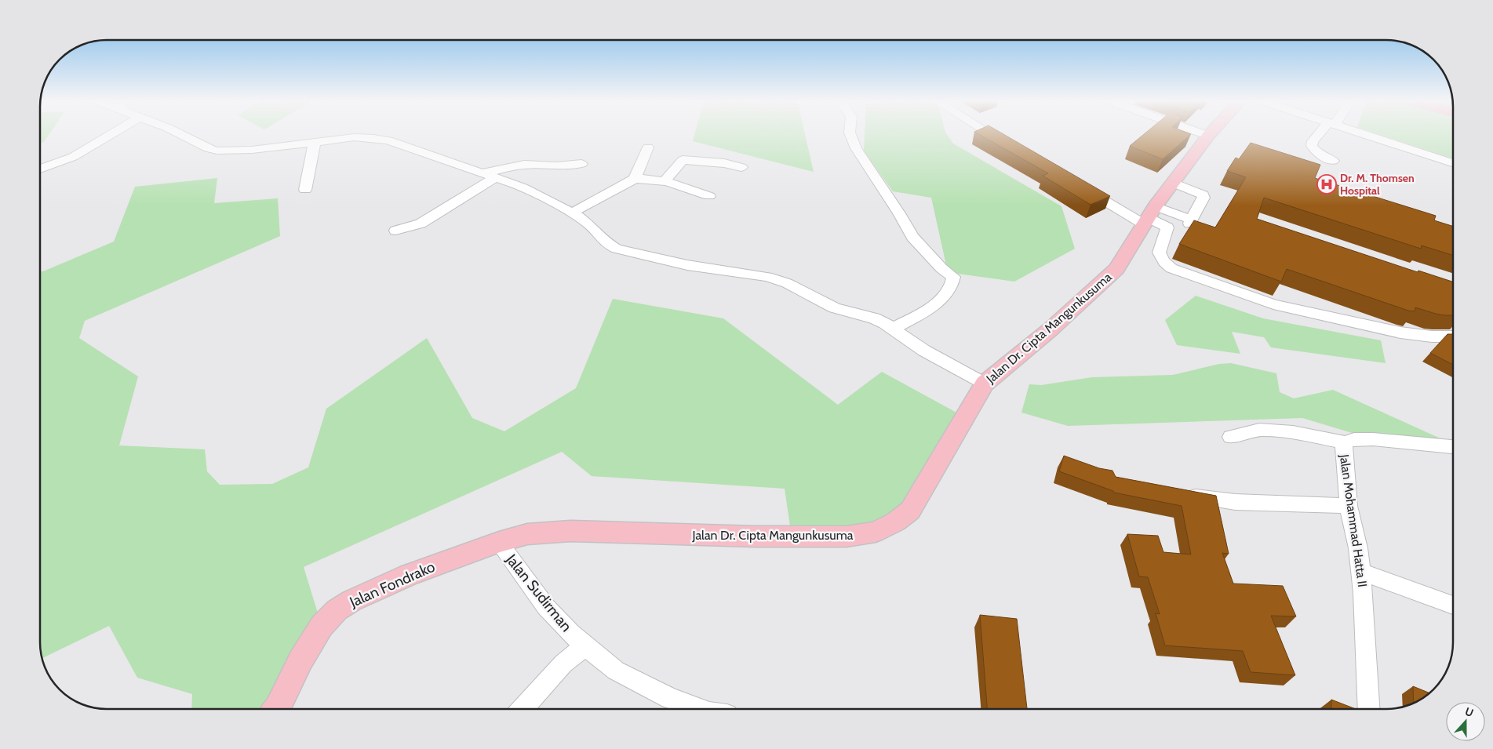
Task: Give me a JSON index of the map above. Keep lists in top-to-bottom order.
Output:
{
  "streets": {
    "main road": ["Jalan Dr. Cipta Mangunkusuma", "Jalan Fondrako"],
    "street": ["Jalan Mohammad Hatta II", "Jalan Sudirman"]
  },
  "crossings": [
    ["Jalan Dr. Cipta Mangunkusuma", "Jalan Fondrako"],
    ["Jalan Dr. Cipta Mangunkusuma", "Jalan Sudirman"],
    ["Jalan Fondrako", "Jalan Sudirman"]
  ],
  "places": {
    "hospital": ["Dr. M. Thomsen Hospital"]
  },
  "north": "top"
}
